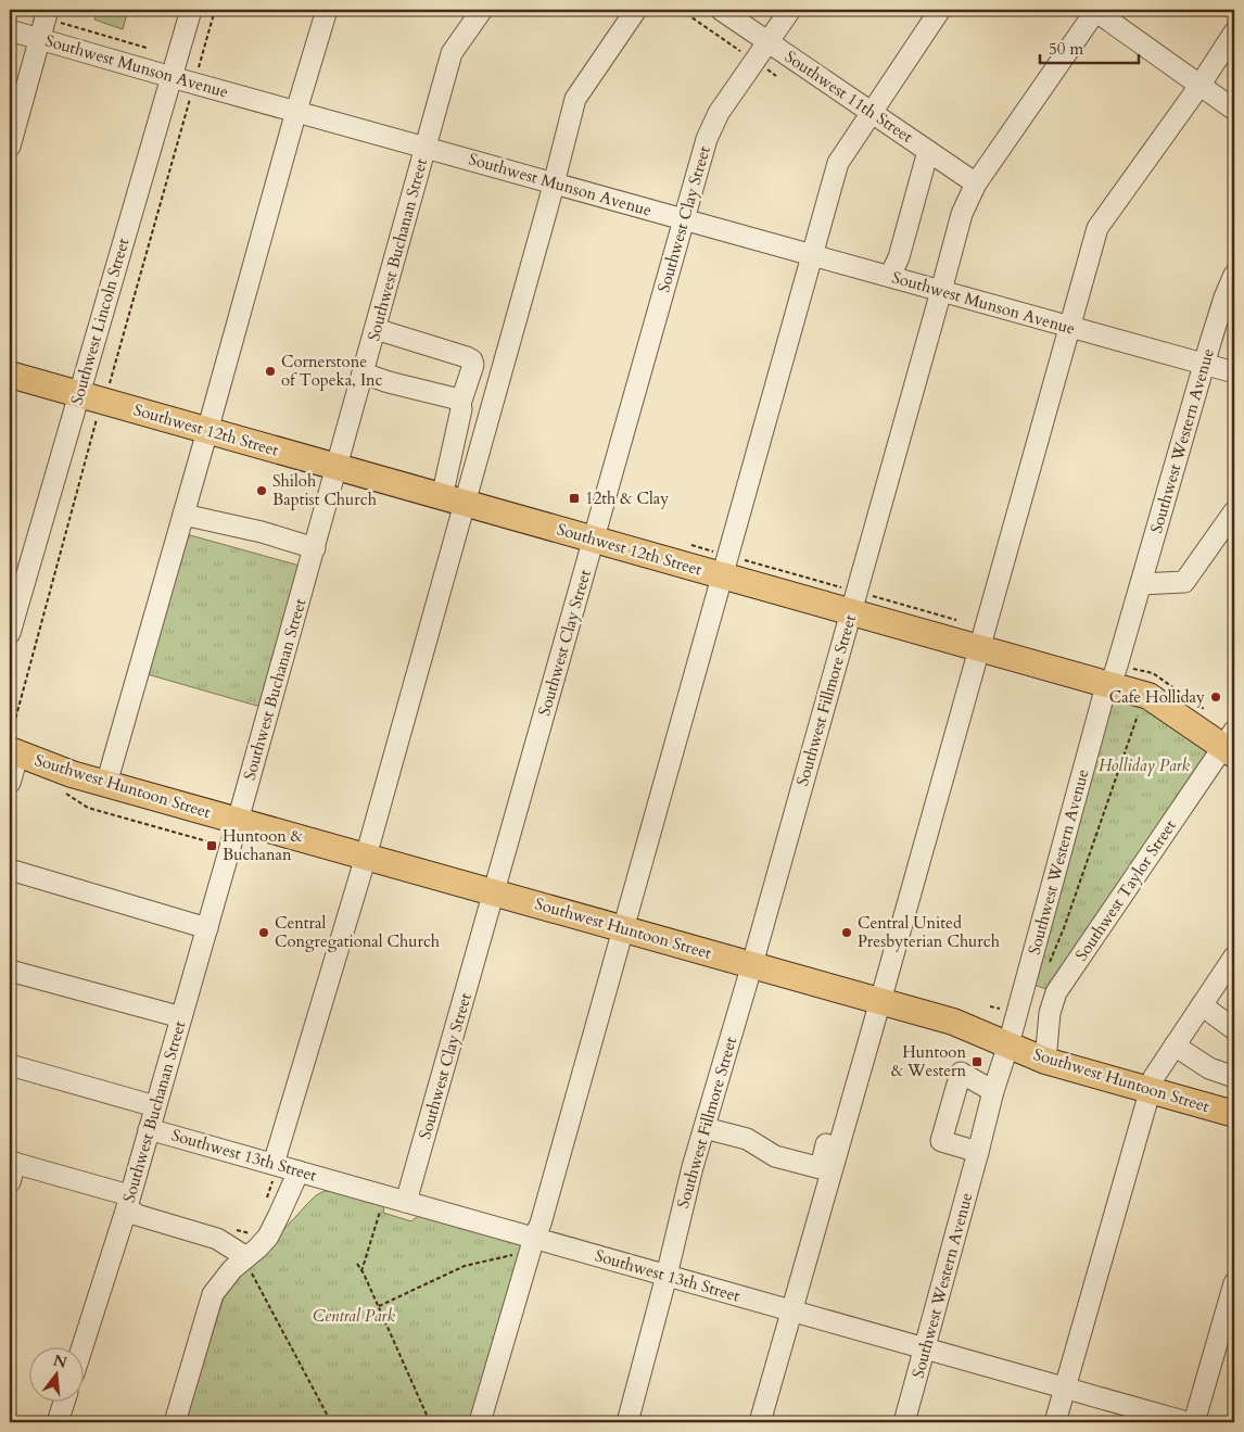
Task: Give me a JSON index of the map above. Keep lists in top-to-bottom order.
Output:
{
  "streets": {
    "main road": ["Southwest 12th Street", "Southwest Huntoon Street"],
    "street": [
      "Southwest Munson Avenue",
      "Southwest 11th Street",
      "Southwest Clay Street",
      "Southwest Buchanan Street",
      "Southwest Lincoln Street",
      "Southwest Western Avenue",
      "Southwest Fillmore Street",
      "Southwest Taylor Street",
      "Southwest 13th Street"
    ]
  },
  "crossings": [
    ["Southwest Munson Avenue", "Southwest Clay Street"],
    ["Southwest Munson Avenue", "Southwest Buchanan Street"],
    ["Southwest Munson Avenue", "Southwest Lincoln Street"],
    ["Southwest Munson Avenue", "Southwest Western Avenue"],
    ["Southwest Munson Avenue", "Southwest Fillmore Street"],
    ["Southwest 11th Street", "Southwest Clay Street"],
    ["Southwest 11th Street", "Southwest Fillmore Street"],
    ["Southwest Clay Street", "Southwest 12th Street"],
    ["Southwest Clay Street", "Southwest Huntoon Street"],
    ["Southwest Clay Street", "Southwest 13th Street"],
    ["Southwest Buchanan Street", "Southwest 12th Street"],
    ["Southwest Buchanan Street", "Southwest Huntoon Street"],
    ["Southwest Buchanan Street", "Southwest 13th Street"],
    ["Southwest Lincoln Street", "Southwest 12th Street"],
    ["Southwest 12th Street", "Southwest Western Avenue"],
    ["Southwest 12th Street", "Southwest Fillmore Street"],
    ["Southwest 12th Street", "Southwest Taylor Street"],
    ["Southwest Western Avenue", "Southwest Huntoon Street"],
    ["Southwest Western Avenue", "Southwest 13th Street"],
    ["Southwest Fillmore Street", "Southwest Huntoon Street"],
    ["Southwest Fillmore Street", "Southwest 13th Street"],
    ["Southwest Huntoon Street", "Southwest Taylor Street"]
  ],
  "parks": ["Holliday Park", "Central Park"],
  "places": {
    "other": [
      "Cornerstone of Topeka, Inc",
      "Shiloh Baptist Church",
      "Cafe Holliday",
      "Central Congregational Church",
      "Central United Presbyterian Church"
    ],
    "transit": ["12th & Clay", "Huntoon & Buchanan", "Huntoon & Western"]
  },
  "scale_bar": "50 m",
  "north": "top"
}
